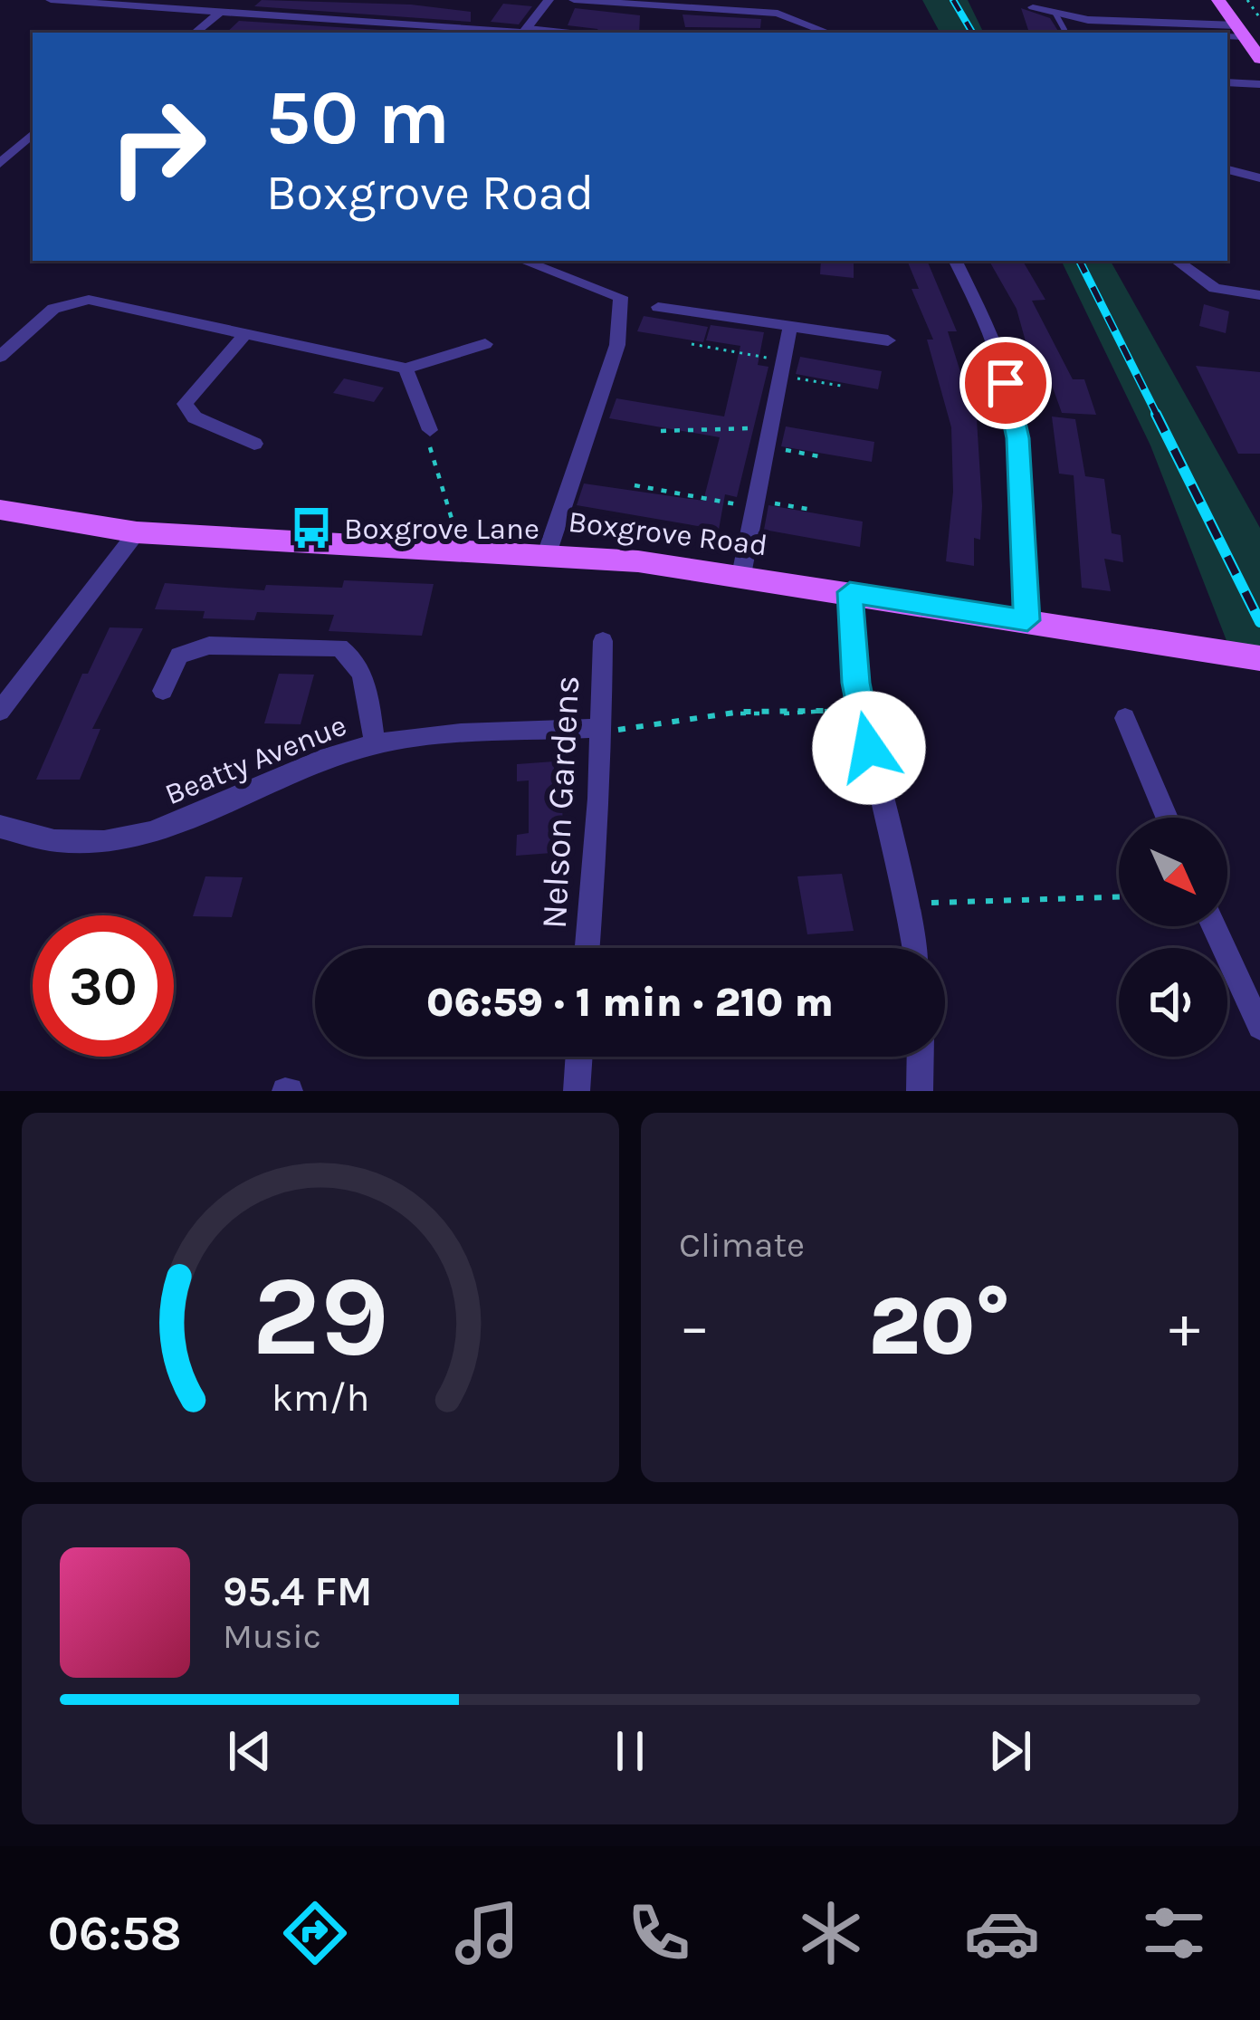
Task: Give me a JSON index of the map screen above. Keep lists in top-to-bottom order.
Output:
{
  "streets": {
    "main road": ["Boxgrove Road"],
    "street": ["Beatty Avenue", "Nelson Gardens"]
  },
  "crossings": [
    ["Beatty Avenue", "Nelson Gardens"]
  ],
  "places": {
    "bus stop": ["Boxgrove Lane"]
  },
  "north": "bottom right",
  "page": {
    "turn": ["50 m", "Boxgrove Road"],
    "limit": "30",
    "trip": "06:59 · 1 min · 210 m",
    "tile": "Climate",
    "heat": ["−", "20°", "+"],
    "song": ["95.4 FM", "Music"],
    "tabs": "06:58",
    "gauge": ["29", "km/h"]
  }
}
